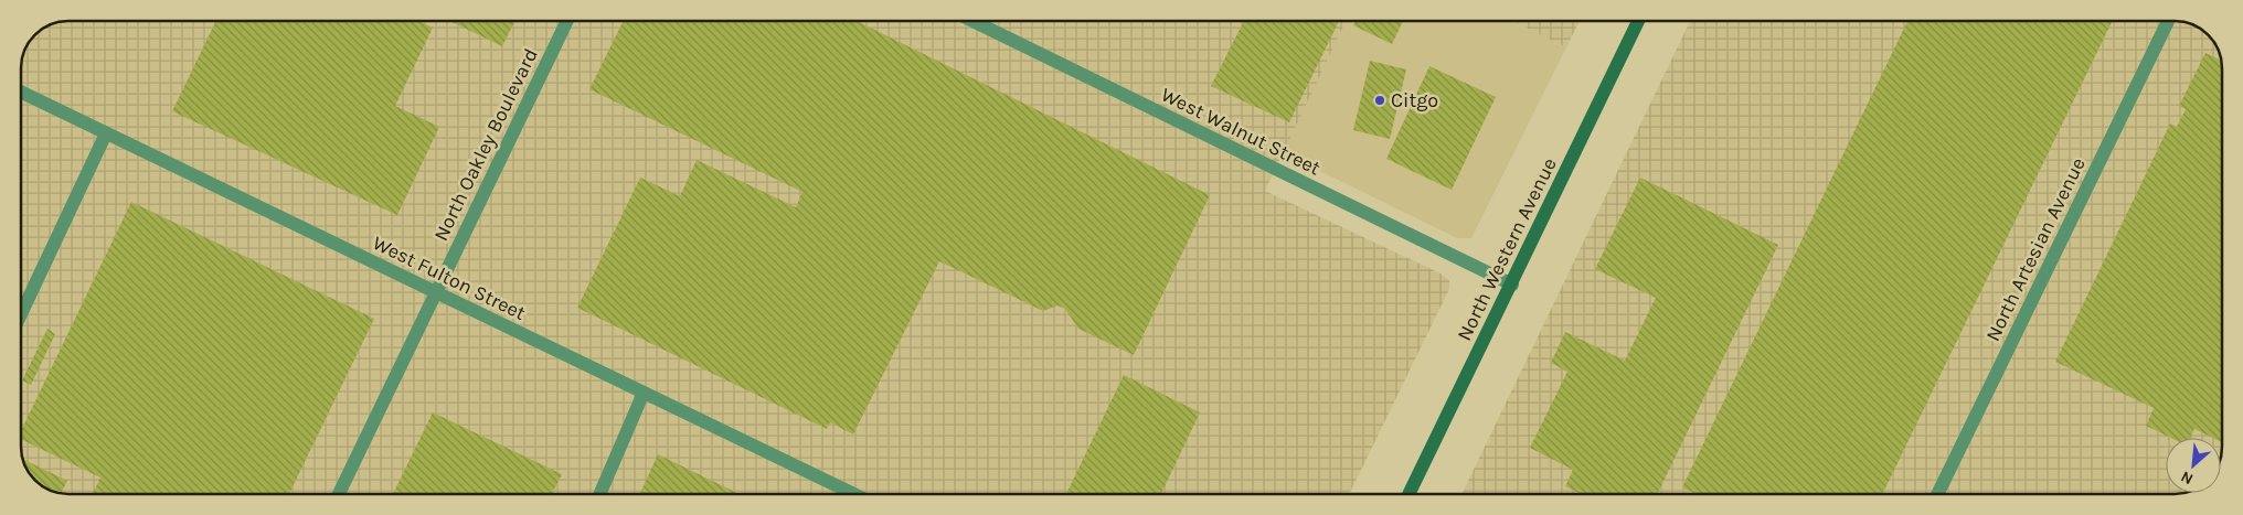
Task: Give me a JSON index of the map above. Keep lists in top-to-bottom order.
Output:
{
  "streets": {
    "main road": ["North Western Avenue"],
    "street": [
      "West Walnut Street",
      "North Oakley Boulevard",
      "North Artesian Avenue",
      "West Fulton Street"
    ]
  },
  "crossings": [
    ["West Walnut Street", "North Western Avenue"],
    ["North Oakley Boulevard", "West Fulton Street"]
  ],
  "places": ["Citgo"],
  "north": "bottom left"
}
